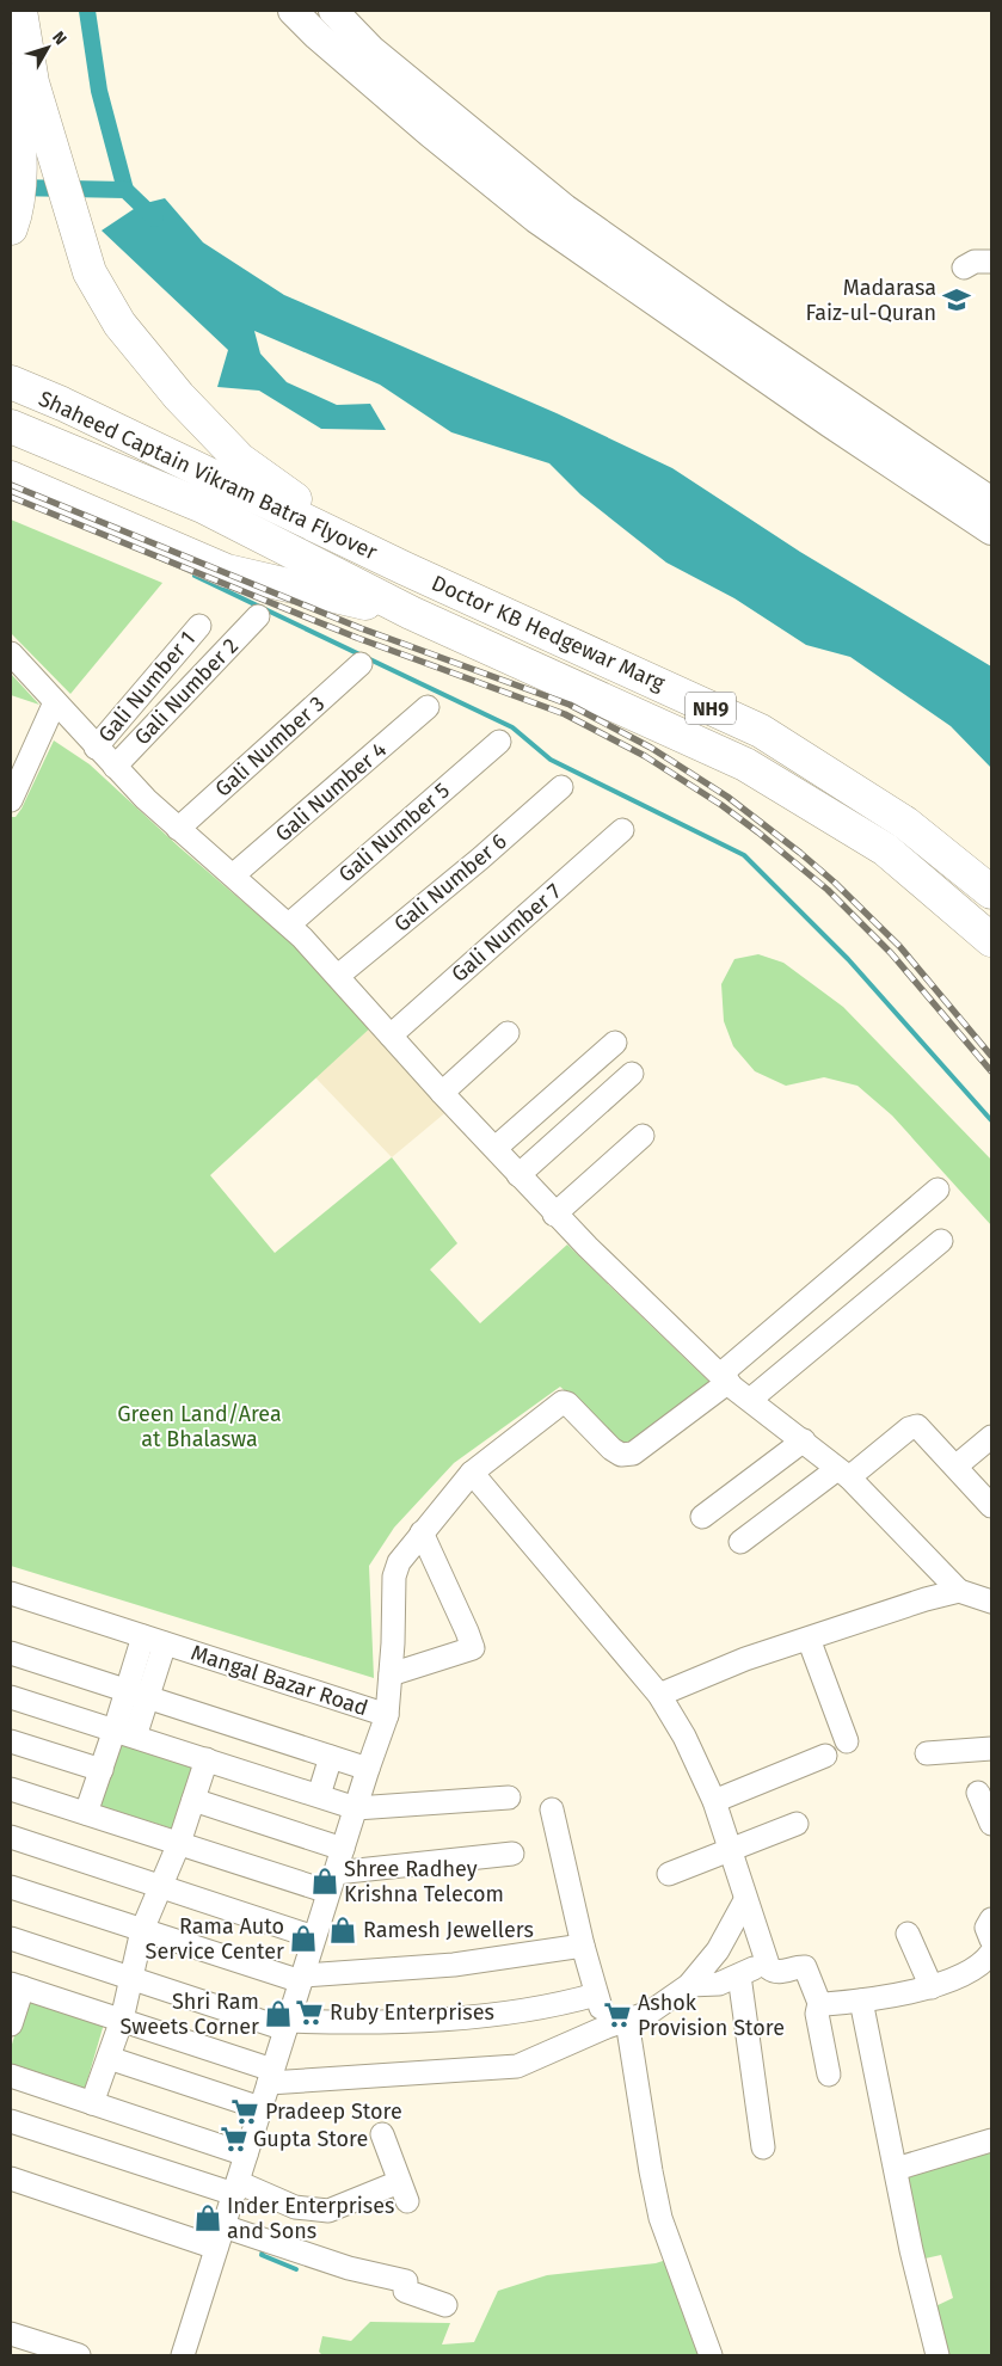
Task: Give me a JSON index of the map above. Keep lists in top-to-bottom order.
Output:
{
  "streets": {
    "highway": ["Shaheed Captain Vikram Batra Flyover", "Doctor KB Hedgewar Marg", "NH9"],
    "street": [
      "Gali Number 1",
      "Gali Number 2",
      "Gali Number 3",
      "Gali Number 4",
      "Gali Number 5",
      "Gali Number 6",
      "Gali Number 7",
      "Mangal Bazar Road"
    ]
  },
  "crossings": [
    ["Shaheed Captain Vikram Batra Flyover", "Doctor KB Hedgewar Marg"]
  ],
  "parks": ["Green Land/Area at Bhalaswa"],
  "places": {
    "school or university": ["Madarasa Faiz-ul-Quran"],
    "shop": [
      "Shree Radhey Krishna Telecom",
      "Ramesh Jewellers",
      "Rama Auto Service Center",
      "Shri Ram Sweets Corner",
      "Inder Enterprises and Sons"
    ],
    "supermarket": [
      "Ruby Enterprises",
      "Ashok Provision Store",
      "Pradeep Store",
      "Gupta Store"
    ]
  },
  "north": "top right"
}
